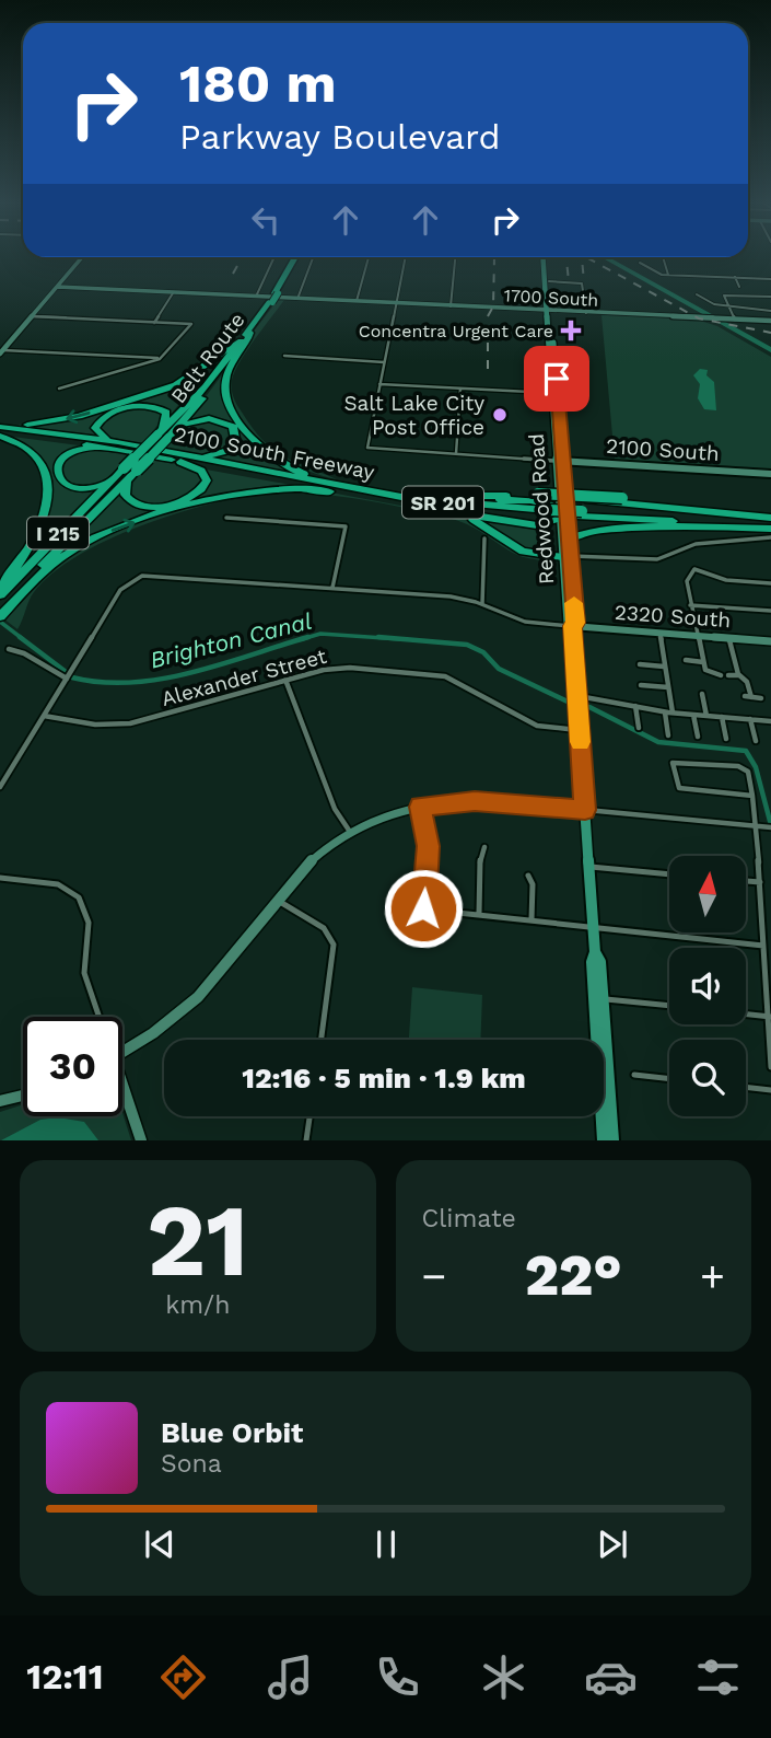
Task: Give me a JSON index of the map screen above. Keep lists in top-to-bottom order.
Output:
{
  "streets": {
    "highway": [
      "Belt Route",
      "2100 South Freeway",
      "SR 201",
      "I 215"
    ],
    "main road": ["Redwood Road"],
    "street": [
      "1700 South",
      "2100 South",
      "2320 South",
      "Alexander Street"
    ]
  },
  "crossings": [
    ["1700 South", "Redwood Road"],
    ["2100 South", "Redwood Road"],
    ["2100 South Freeway", "Redwood Road"],
    ["Redwood Road", "2320 South"],
    ["Redwood Road", "Alexander Street"]
  ],
  "water": ["Brighton Canal"],
  "places": {
    "health": ["Concentra Urgent Care"],
    "other": ["Salt Lake City Post Office"]
  },
  "north": "top",
  "page": {
    "turn": ["180 m", "Parkway Boulevard"],
    "limit": "30",
    "trip": "12:16 · 5 min · 1.9 km",
    "tile": [
      ["21", "km/h"],
      "Climate"
    ],
    "heat": ["−", "22°", "+"],
    "song": ["Blue Orbit", "Sona"],
    "tabs": "12:11"
  }
}
